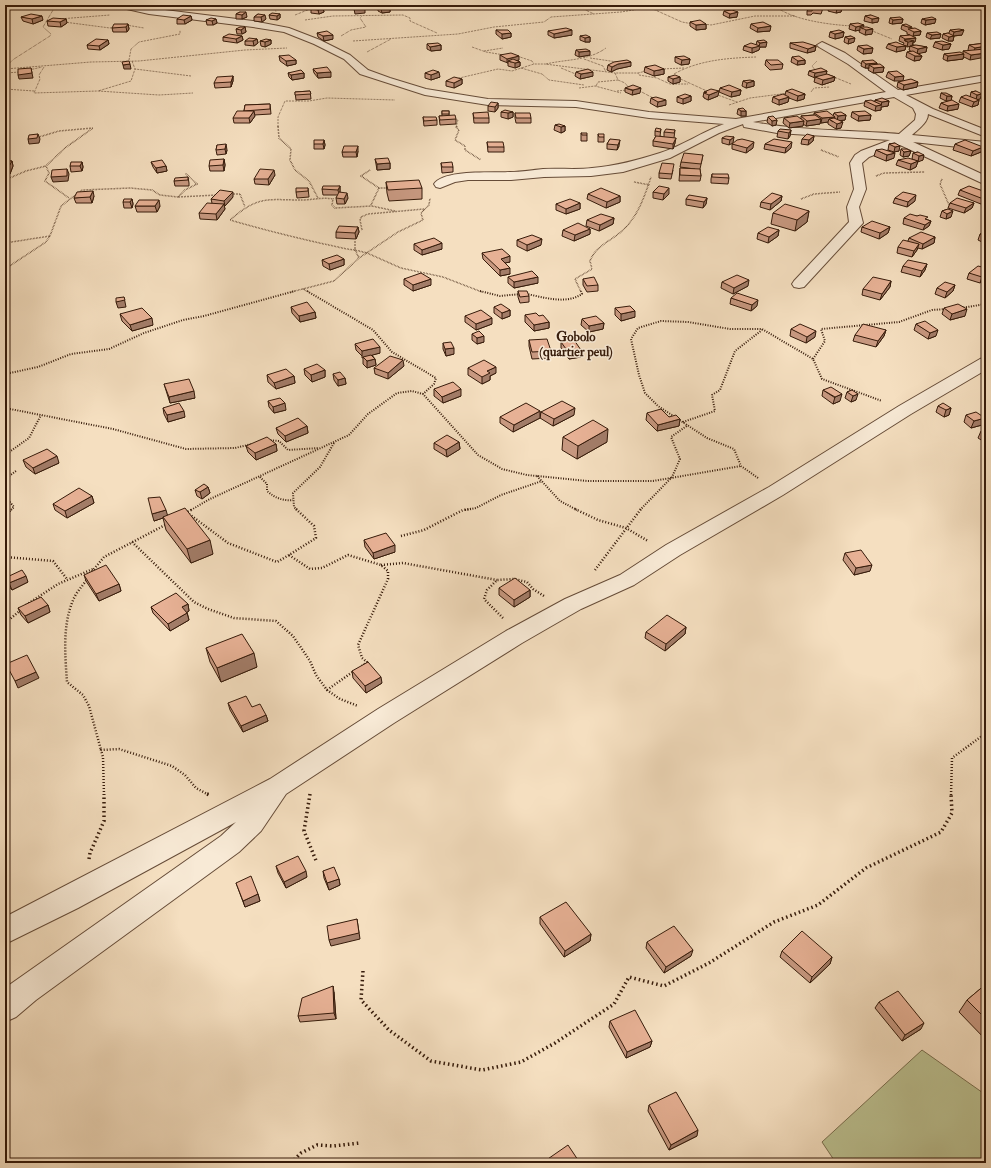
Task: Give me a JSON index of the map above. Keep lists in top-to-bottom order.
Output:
{
  "districts": ["Gobolo (quartier peul)"]
}
